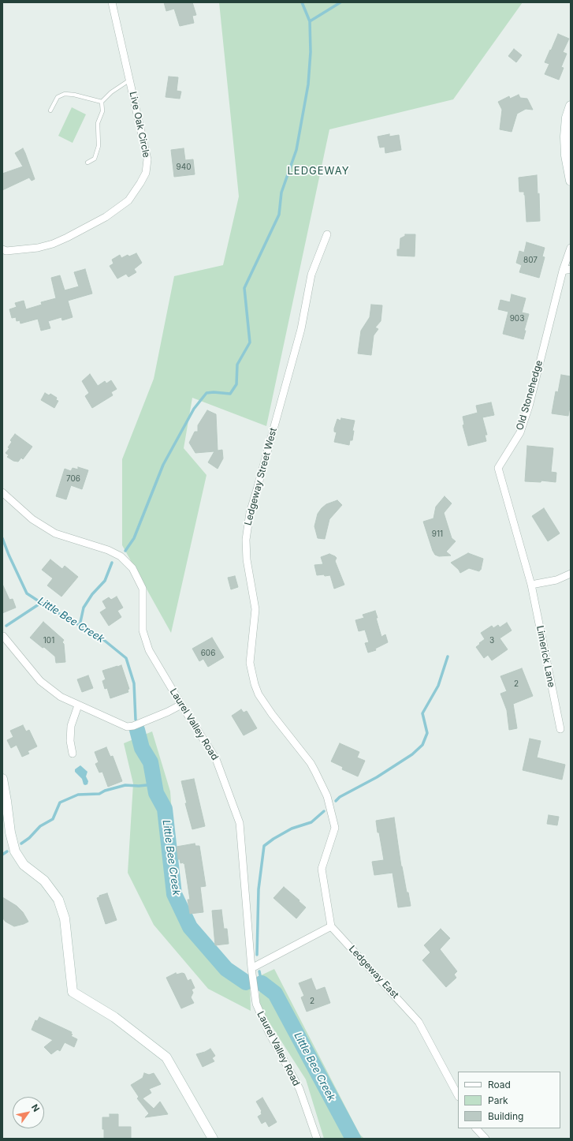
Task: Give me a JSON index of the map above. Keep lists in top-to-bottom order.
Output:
{
  "streets": {
    "street": [
      "Live Oak Circle",
      "Old Stonehedge",
      "Ledgeway Street West",
      "Limerick Lane",
      "Laurel Valley Road",
      "Ledgeway East"
    ]
  },
  "crossings": [
    ["Old Stonehedge", "Limerick Lane"],
    ["Ledgeway Street West", "Ledgeway East"]
  ],
  "districts": ["LEDGEWAY"],
  "water": ["Little Bee Creek"],
  "house_numbers": [
    "940",
    "807",
    "903",
    "706",
    "911",
    "101",
    "3",
    "606",
    "2",
    "2"
  ],
  "legend": ["Road", "Park", "Building"],
  "north": "top right"
}
